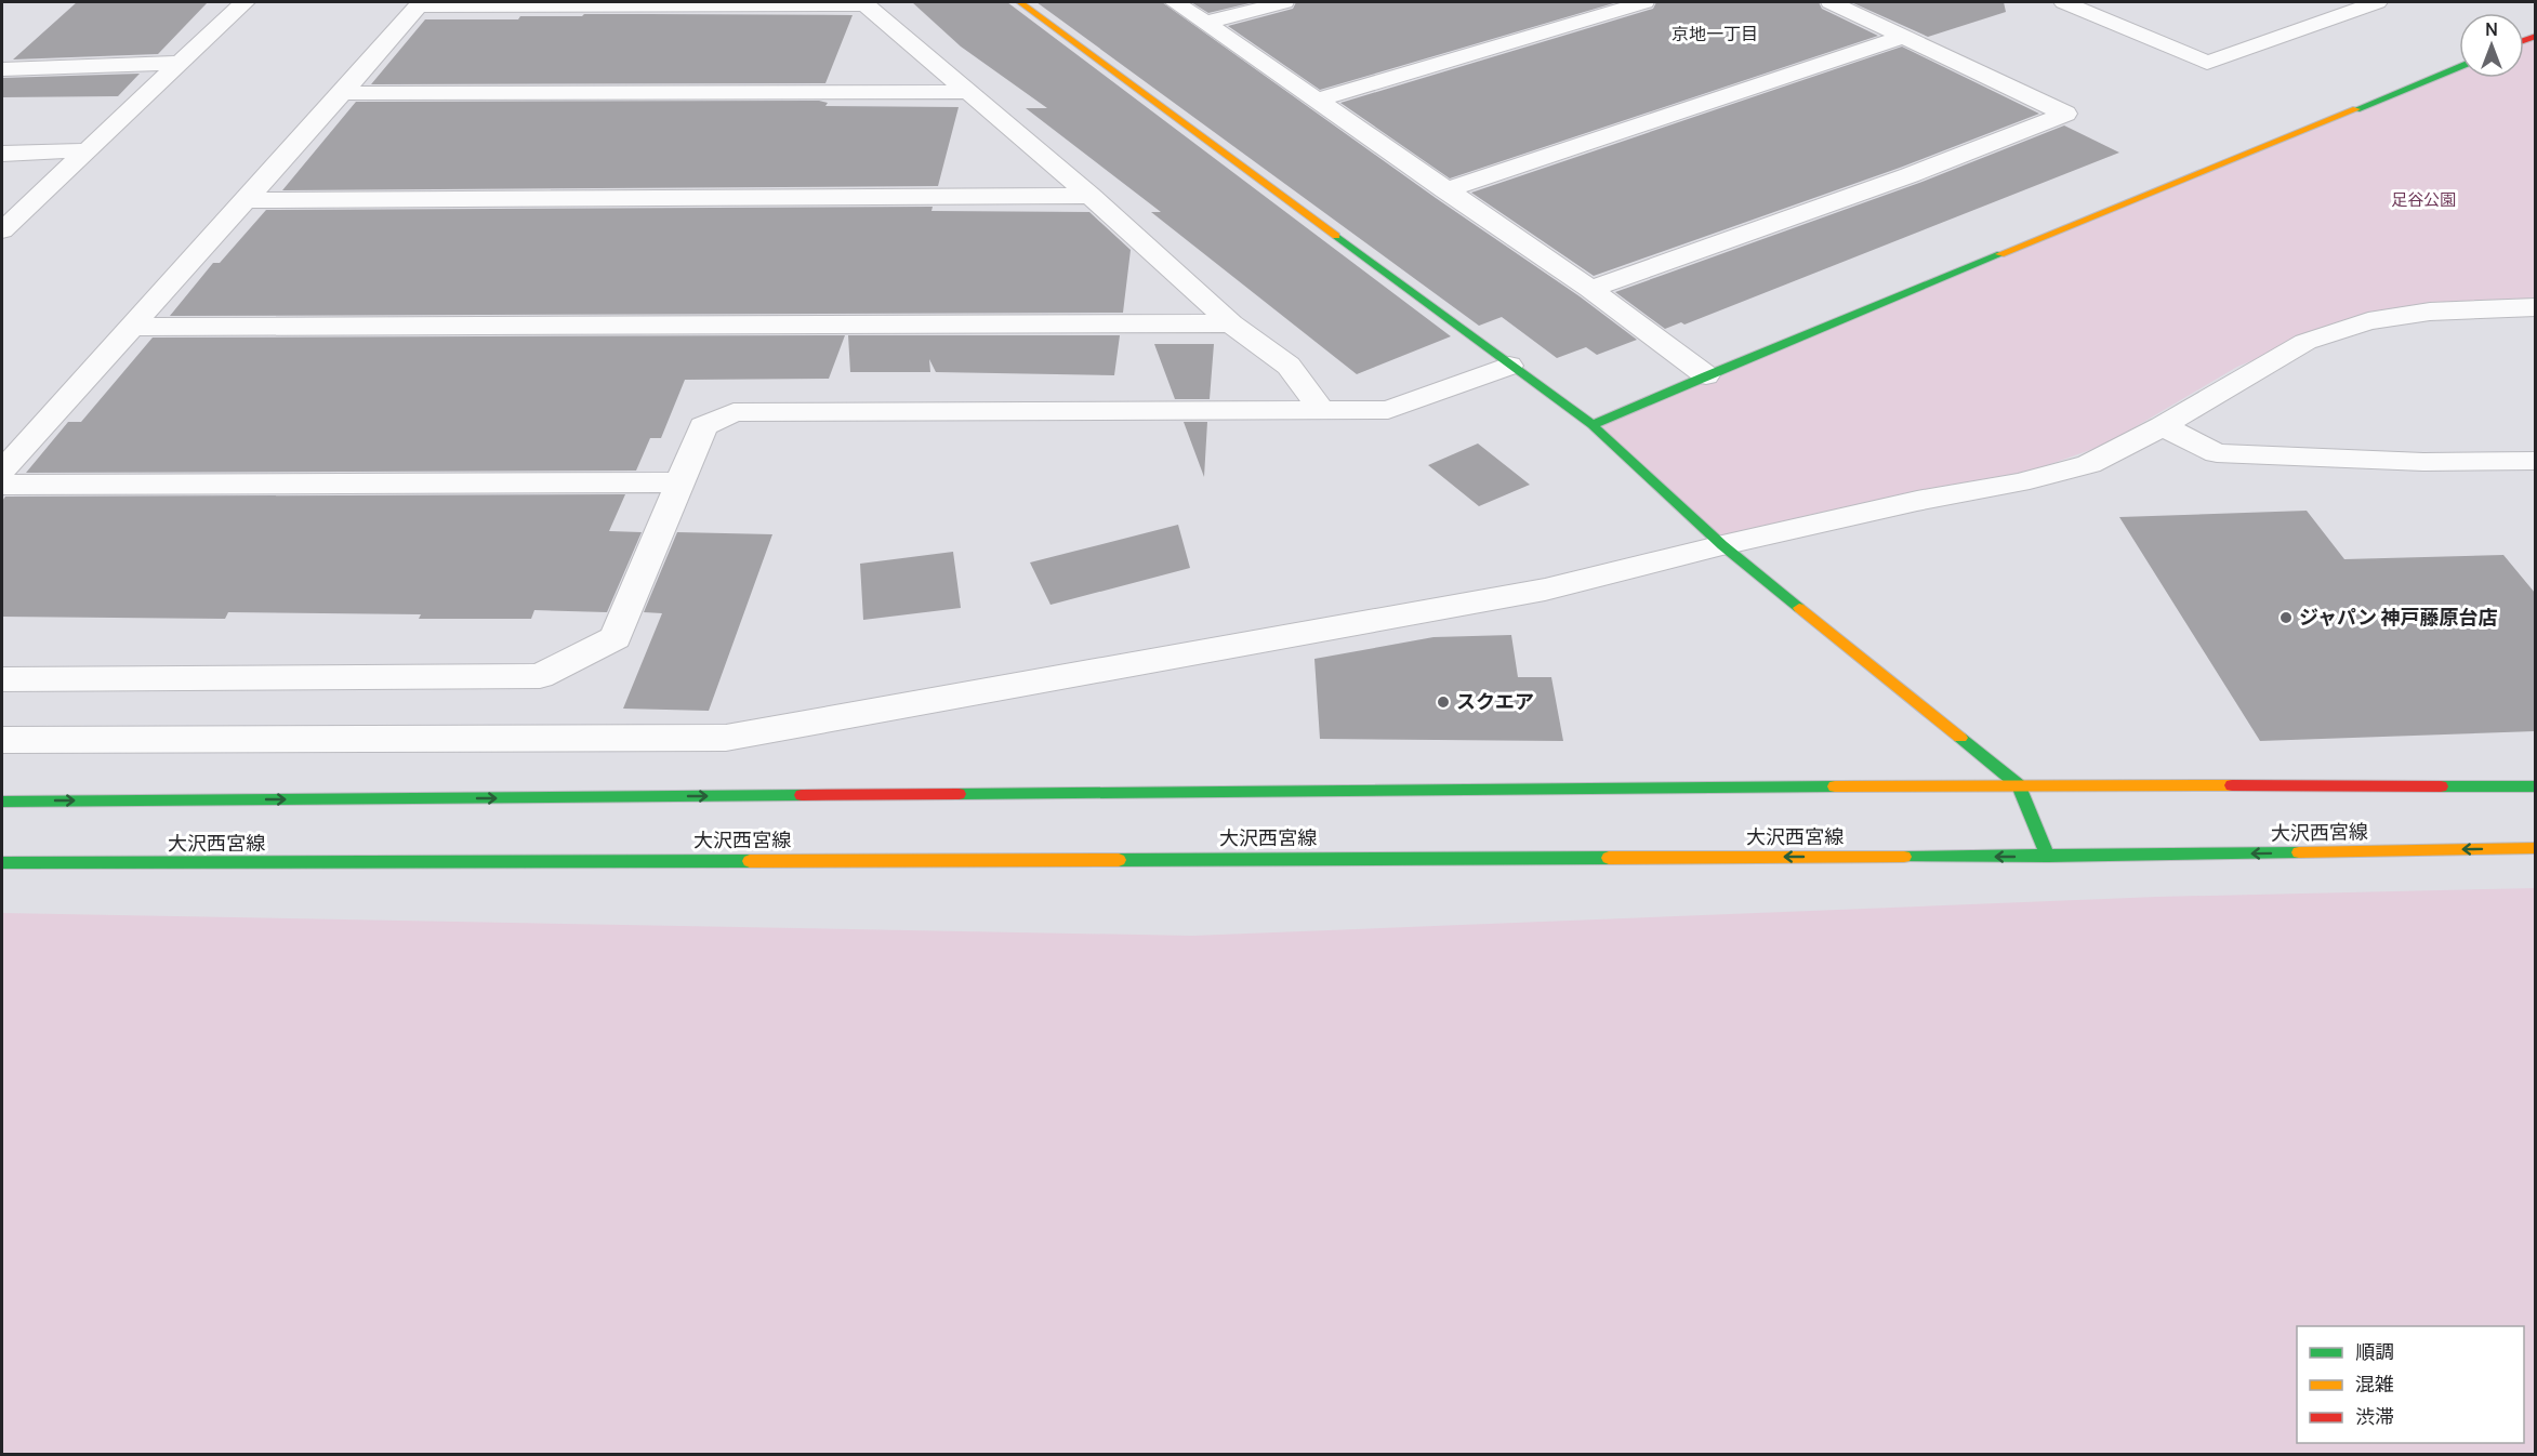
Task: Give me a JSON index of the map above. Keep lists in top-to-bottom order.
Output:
{
  "streets": {
    "main road": ["大沢西宮線"]
  },
  "districts": ["京地一丁目"],
  "parks": ["足谷公園"],
  "places": ["ジャパン 神戸藤原台店", "スクエア"],
  "legend": ["順調", "混雑", "渋滞"],
  "north": "top"
}
